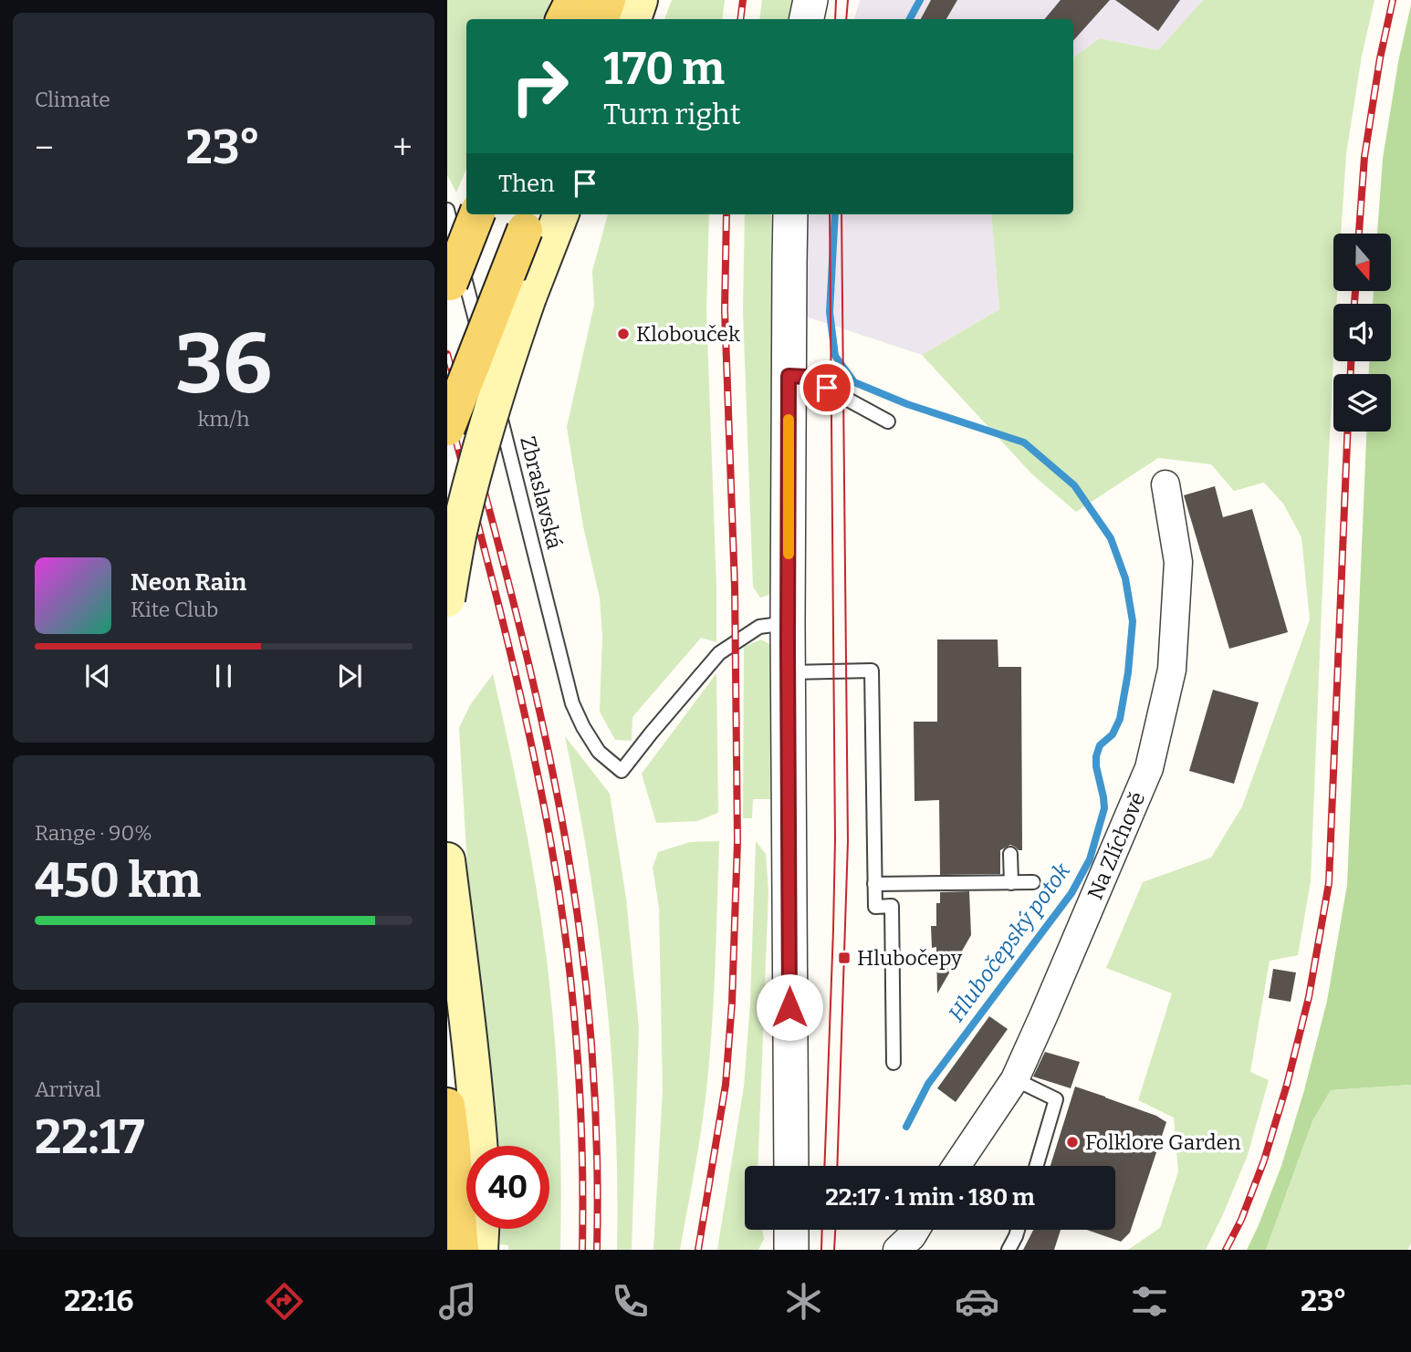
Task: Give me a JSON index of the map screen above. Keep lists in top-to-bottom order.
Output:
{
  "streets": {
    "street": ["Na Zlíchově"],
    "lane": ["Zbraslavská"]
  },
  "water": ["Hlubočepský potok"],
  "places": {
    "other": ["Klobouček", "Folklore Garden"],
    "transit": ["Hlubočepy"]
  },
  "north": "bottom",
  "page": {
    "tile": [
      "Climate",
      ["36", "km/h"],
      ["Range · 90%", "450 km"],
      ["Arrival", "22:17"]
    ],
    "turn": ["170 m", "Turn right"],
    "heat": ["−", "23°", "+"],
    "then": "Then",
    "song": ["Neon Rain", "Kite Club"],
    "limit": "40",
    "trip": "22:17 · 1 min · 180 m",
    "tabs": ["22:16", "23°"]
  }
}
